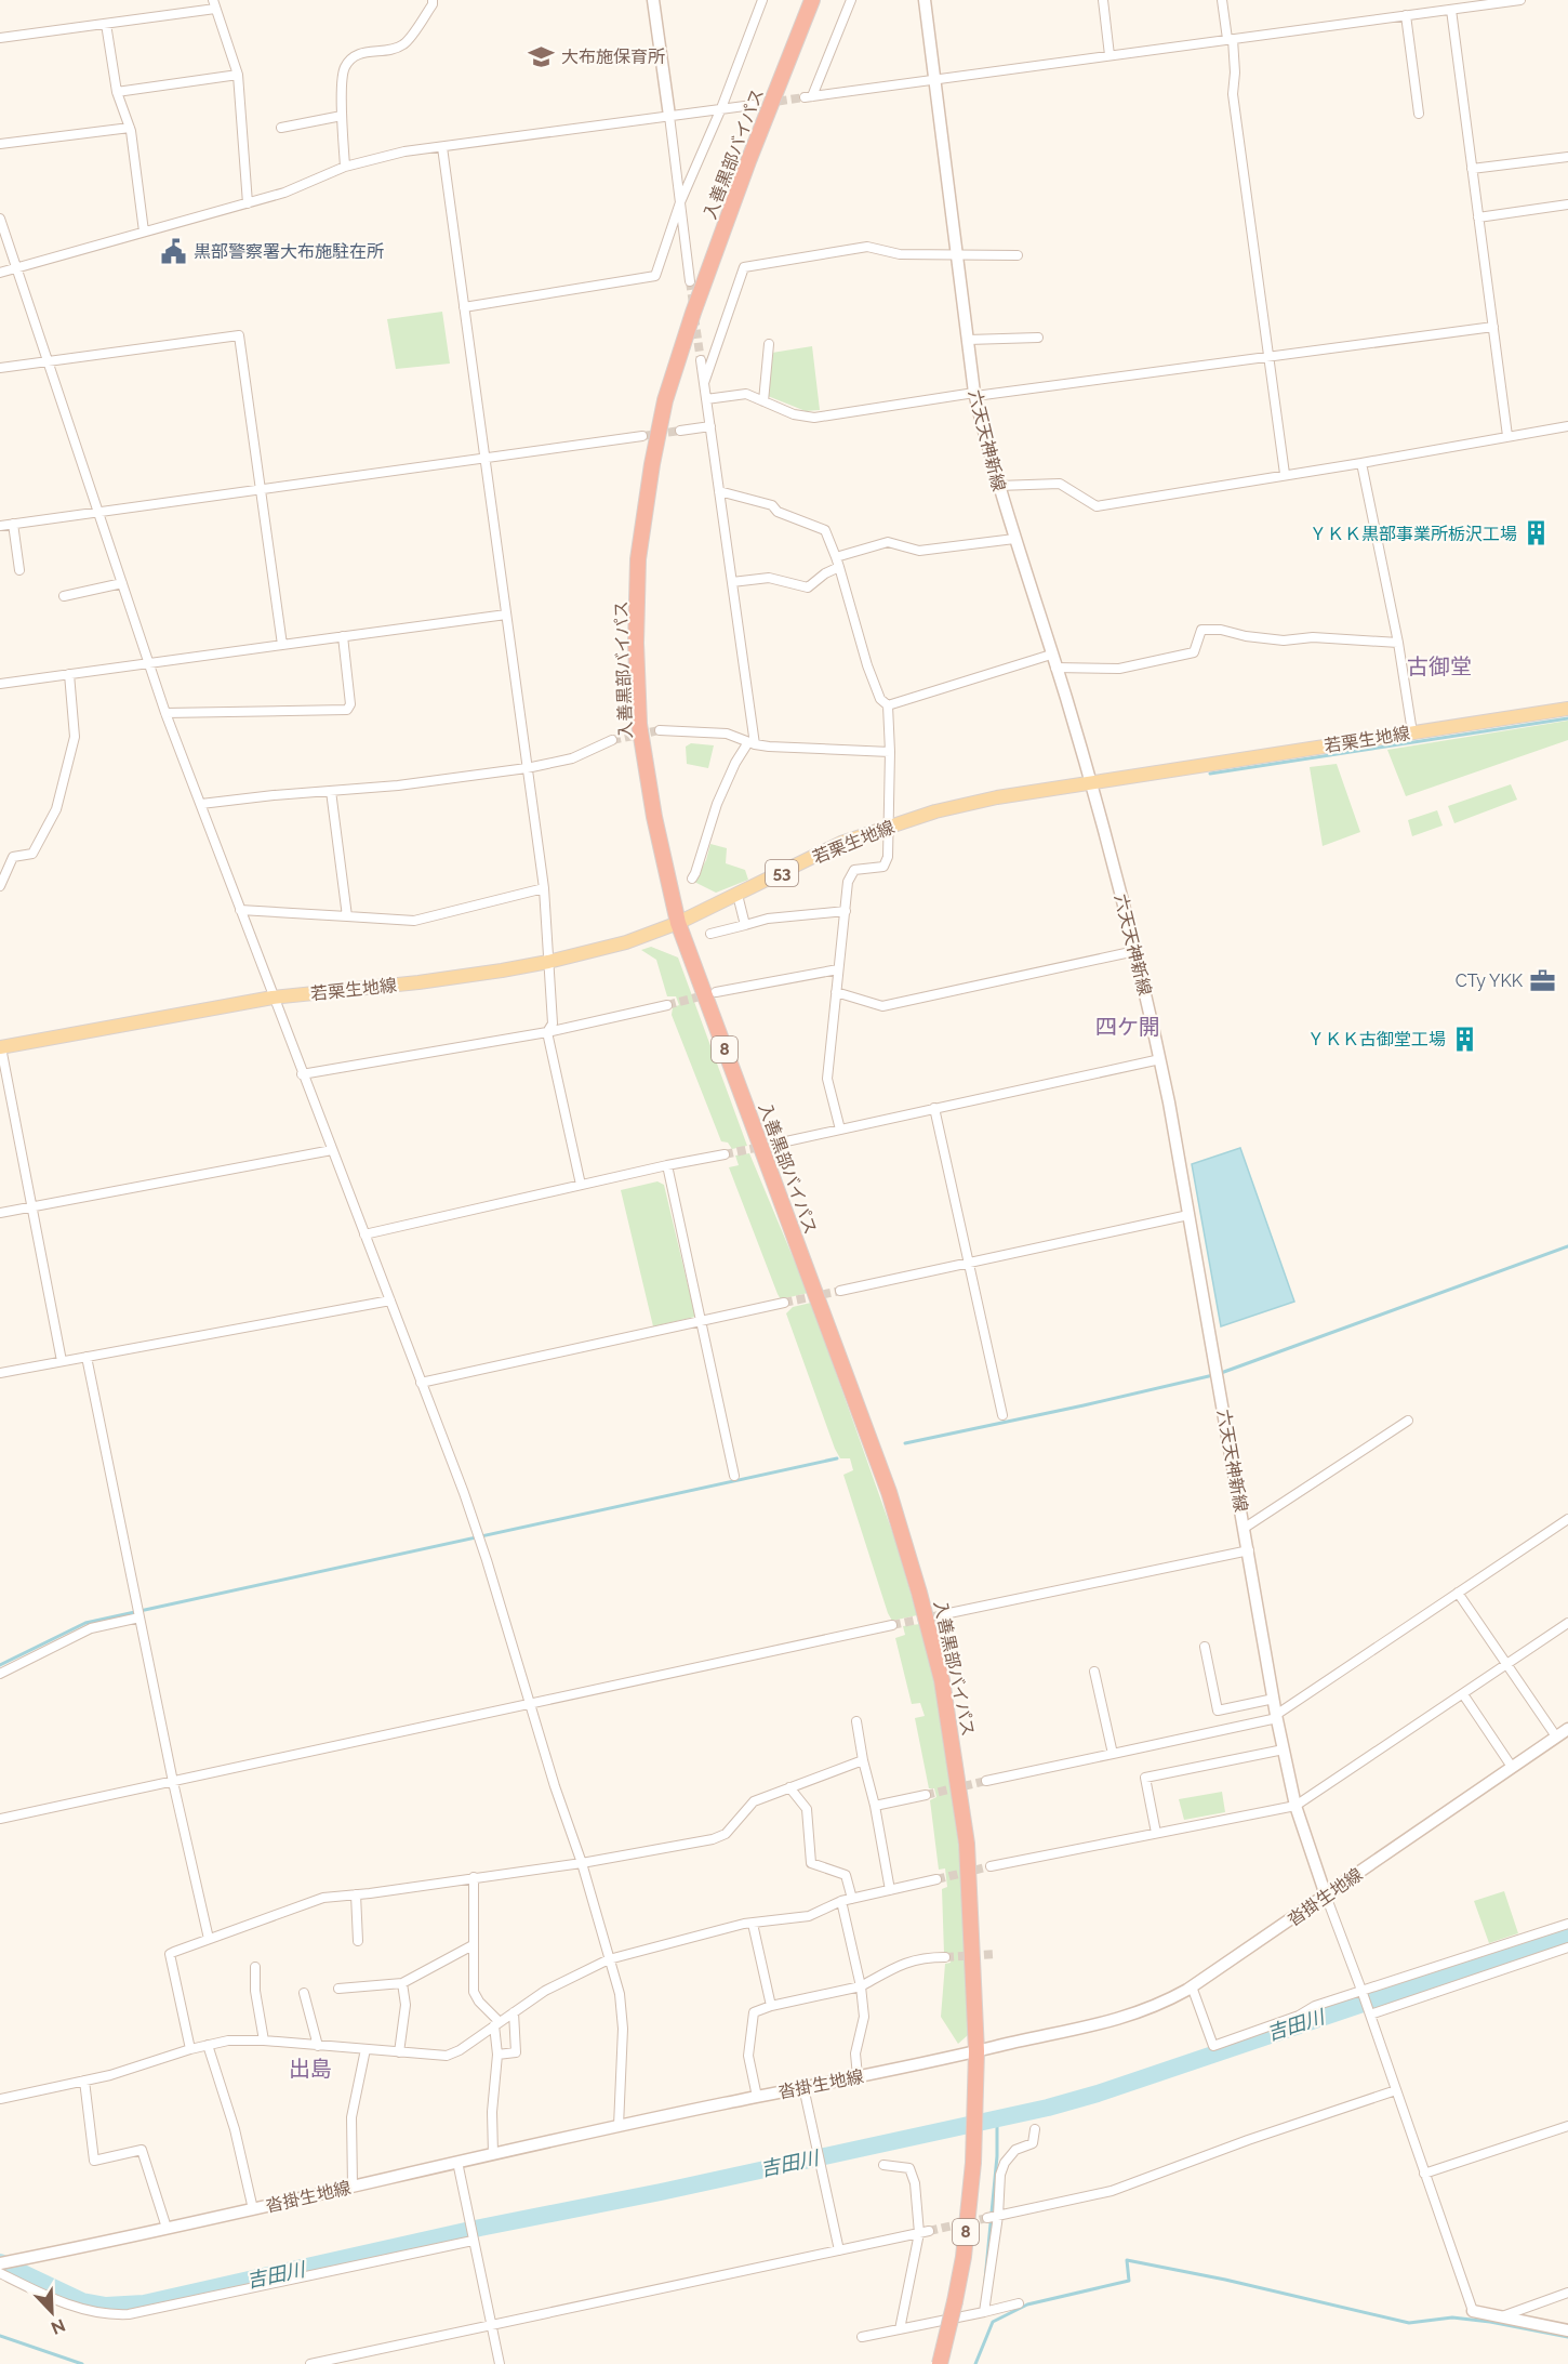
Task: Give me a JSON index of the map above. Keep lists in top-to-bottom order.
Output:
{
  "streets": {
    "highway": ["入善黒部バイパス", "8"],
    "main road": [
      "六天天神新線",
      "若栗生地線",
      "53",
      "沓掛生地線"
    ]
  },
  "crossings": [
    ["入善黒部バイパス", "若栗生地線"],
    ["入善黒部バイパス", "沓掛生地線"],
    ["六天天神新線", "若栗生地線"],
    ["六天天神新線", "沓掛生地線"]
  ],
  "districts": ["古御堂", "四ケ開", "出島"],
  "water": ["吉田川"],
  "places": {
    "school or university": ["大布施保育所"],
    "public building": ["黒部警察署大布施駐在所"],
    "building": ["ＹＫＫ黒部事業所栃沢工場", "ＹＫＫ古御堂工場"],
    "office": ["CTy YKK"]
  },
  "north": "bottom right"
}
